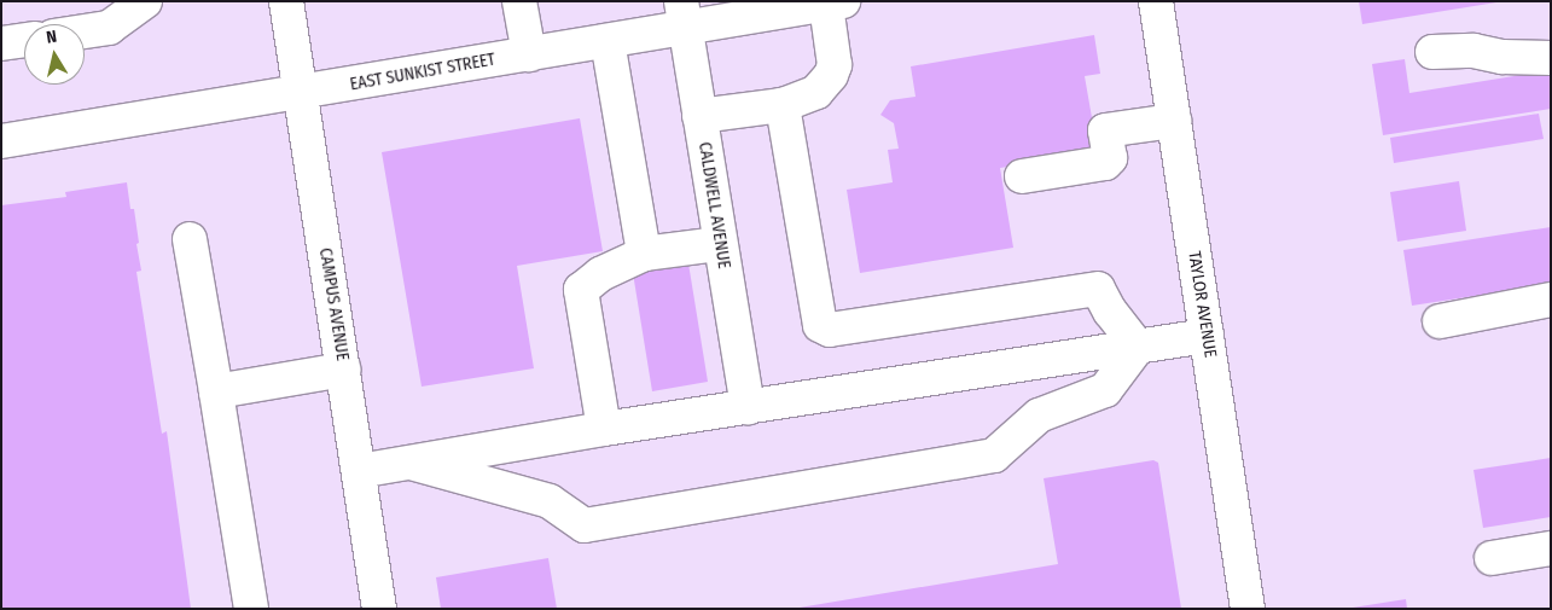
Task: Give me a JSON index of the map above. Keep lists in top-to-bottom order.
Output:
{
  "streets": {
    "street": [
      "EAST SUNKIST STREET",
      "CALDWELL AVENUE",
      "CAMPUS AVENUE",
      "TAYLOR AVENUE"
    ]
  },
  "crossings": [
    ["EAST SUNKIST STREET", "CALDWELL AVENUE"],
    ["EAST SUNKIST STREET", "CAMPUS AVENUE"]
  ],
  "north": "top"
}
